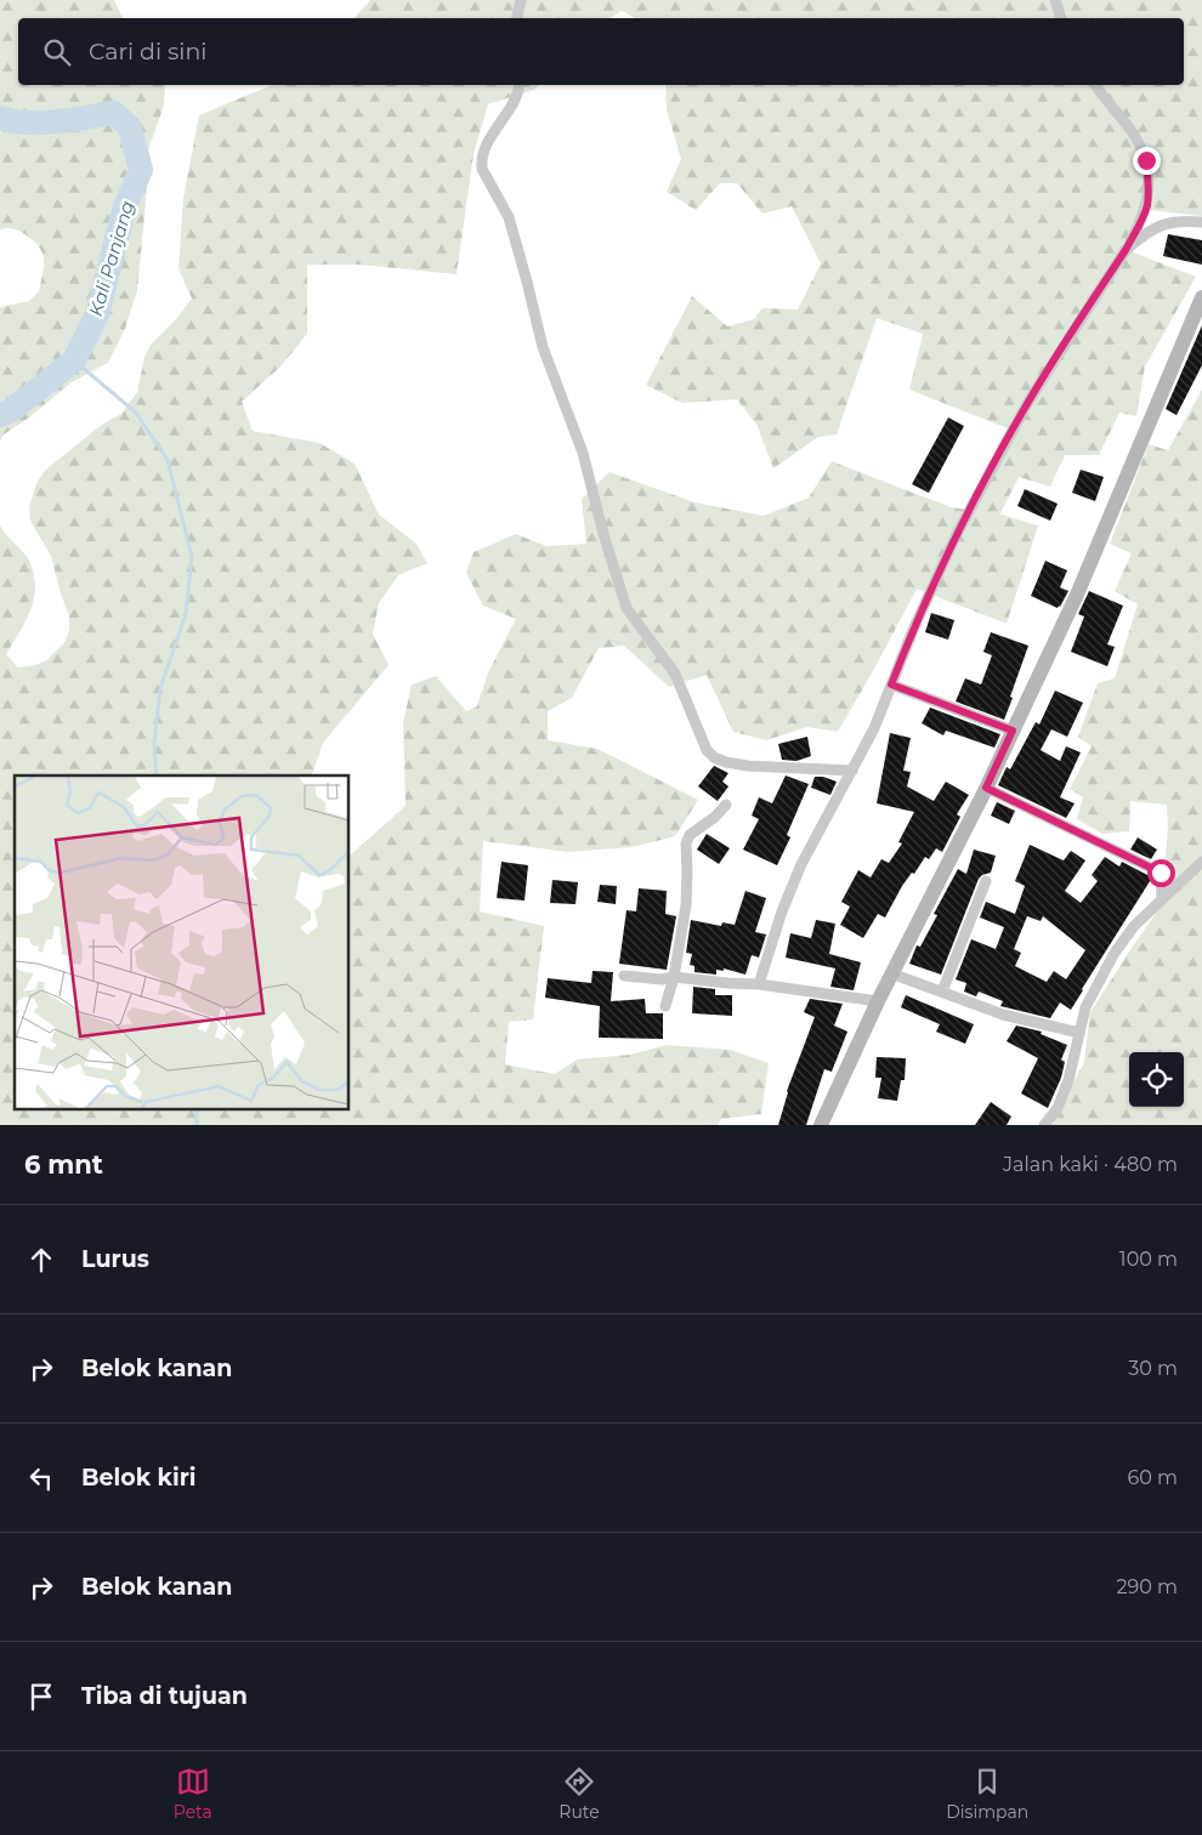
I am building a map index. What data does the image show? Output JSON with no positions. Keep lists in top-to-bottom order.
{
  "water": ["Kali Panjang"],
  "page": {
    "search": "Cari di sini",
    "heading": ["6 mnt", "Jalan kaki · 480 m"],
    "list": [
      ["Lurus", "100 m"],
      ["Belok kanan", "30 m"],
      ["Belok kiri", "60 m"],
      ["Belok kanan", "290 m"],
      "Tiba di tujuan"
    ],
    "nav": ["Peta", "Rute", "Disimpan"]
  }
}
